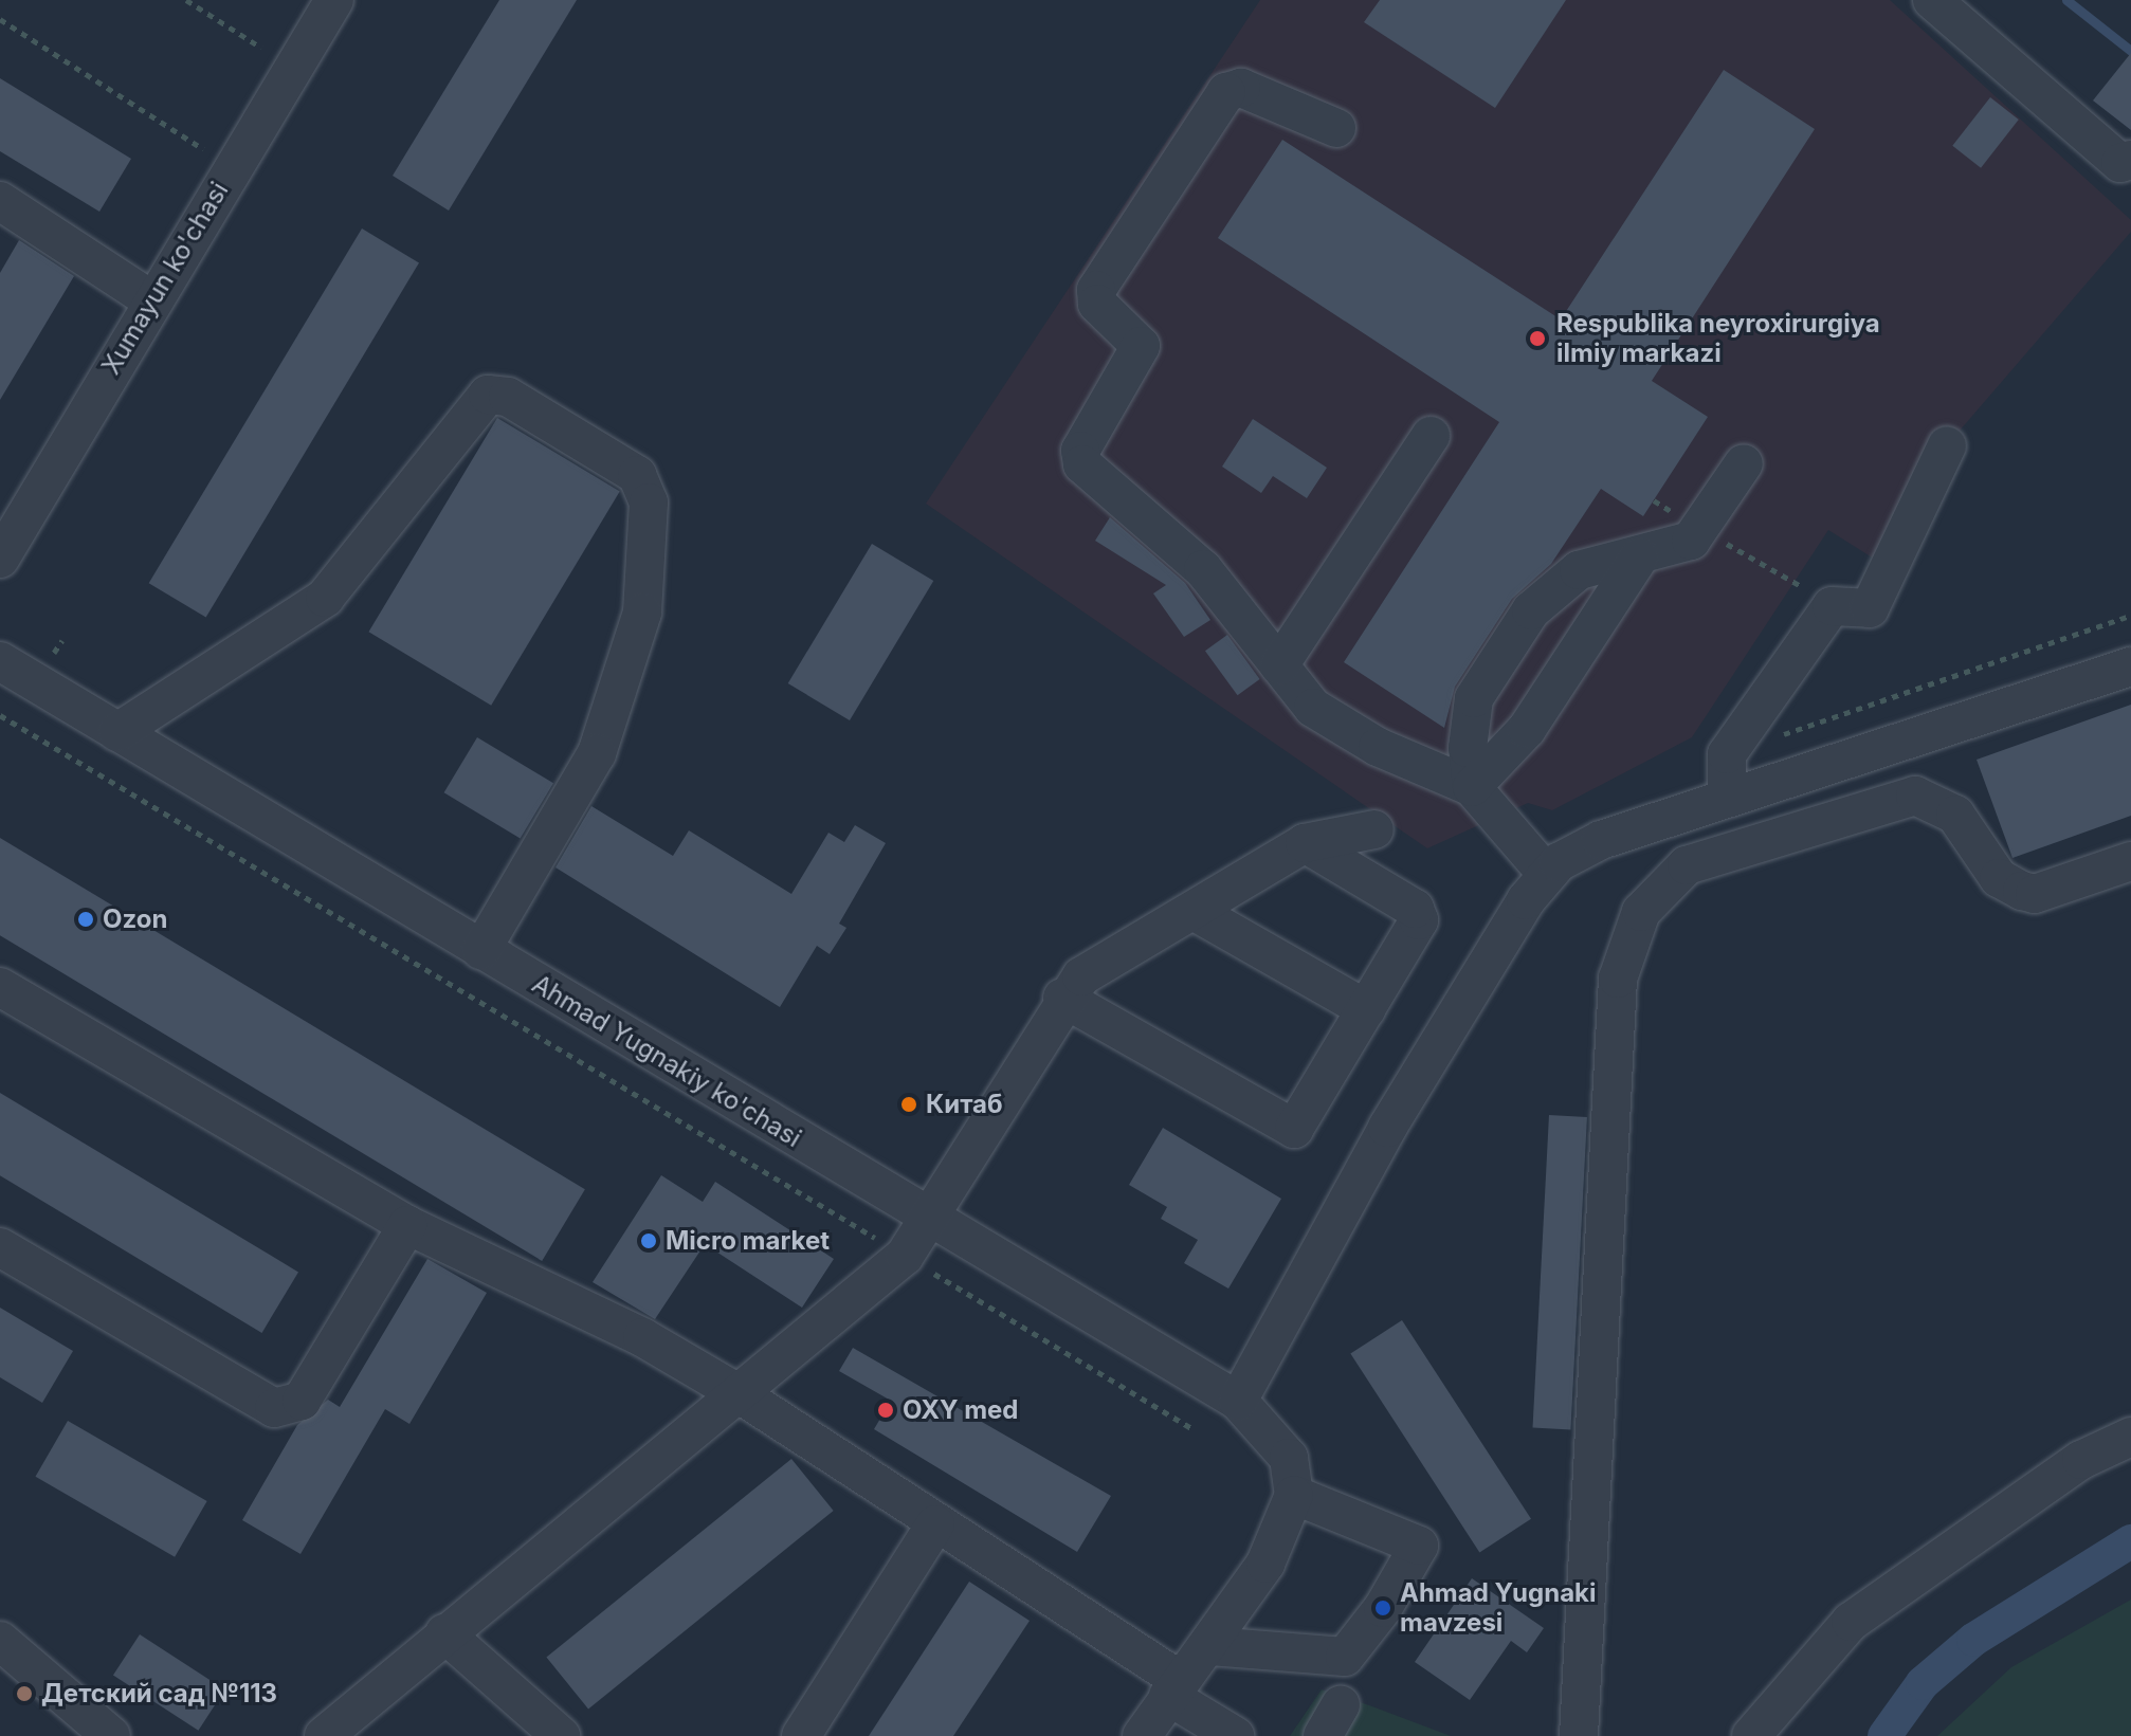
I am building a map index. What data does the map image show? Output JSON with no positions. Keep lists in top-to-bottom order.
{
  "streets": {
    "street": ["Xumayun ko'chasi", "Ahmad Yugnakiy ko'chasi"]
  },
  "places": [
    "Respublika neyroxirurgiya ilmiy markazi",
    "Ozon",
    "Китаб",
    "Micro market",
    "OXY med",
    "Ahmad Yugnaki mavzesi",
    "Детский сад №113"
  ]
}
